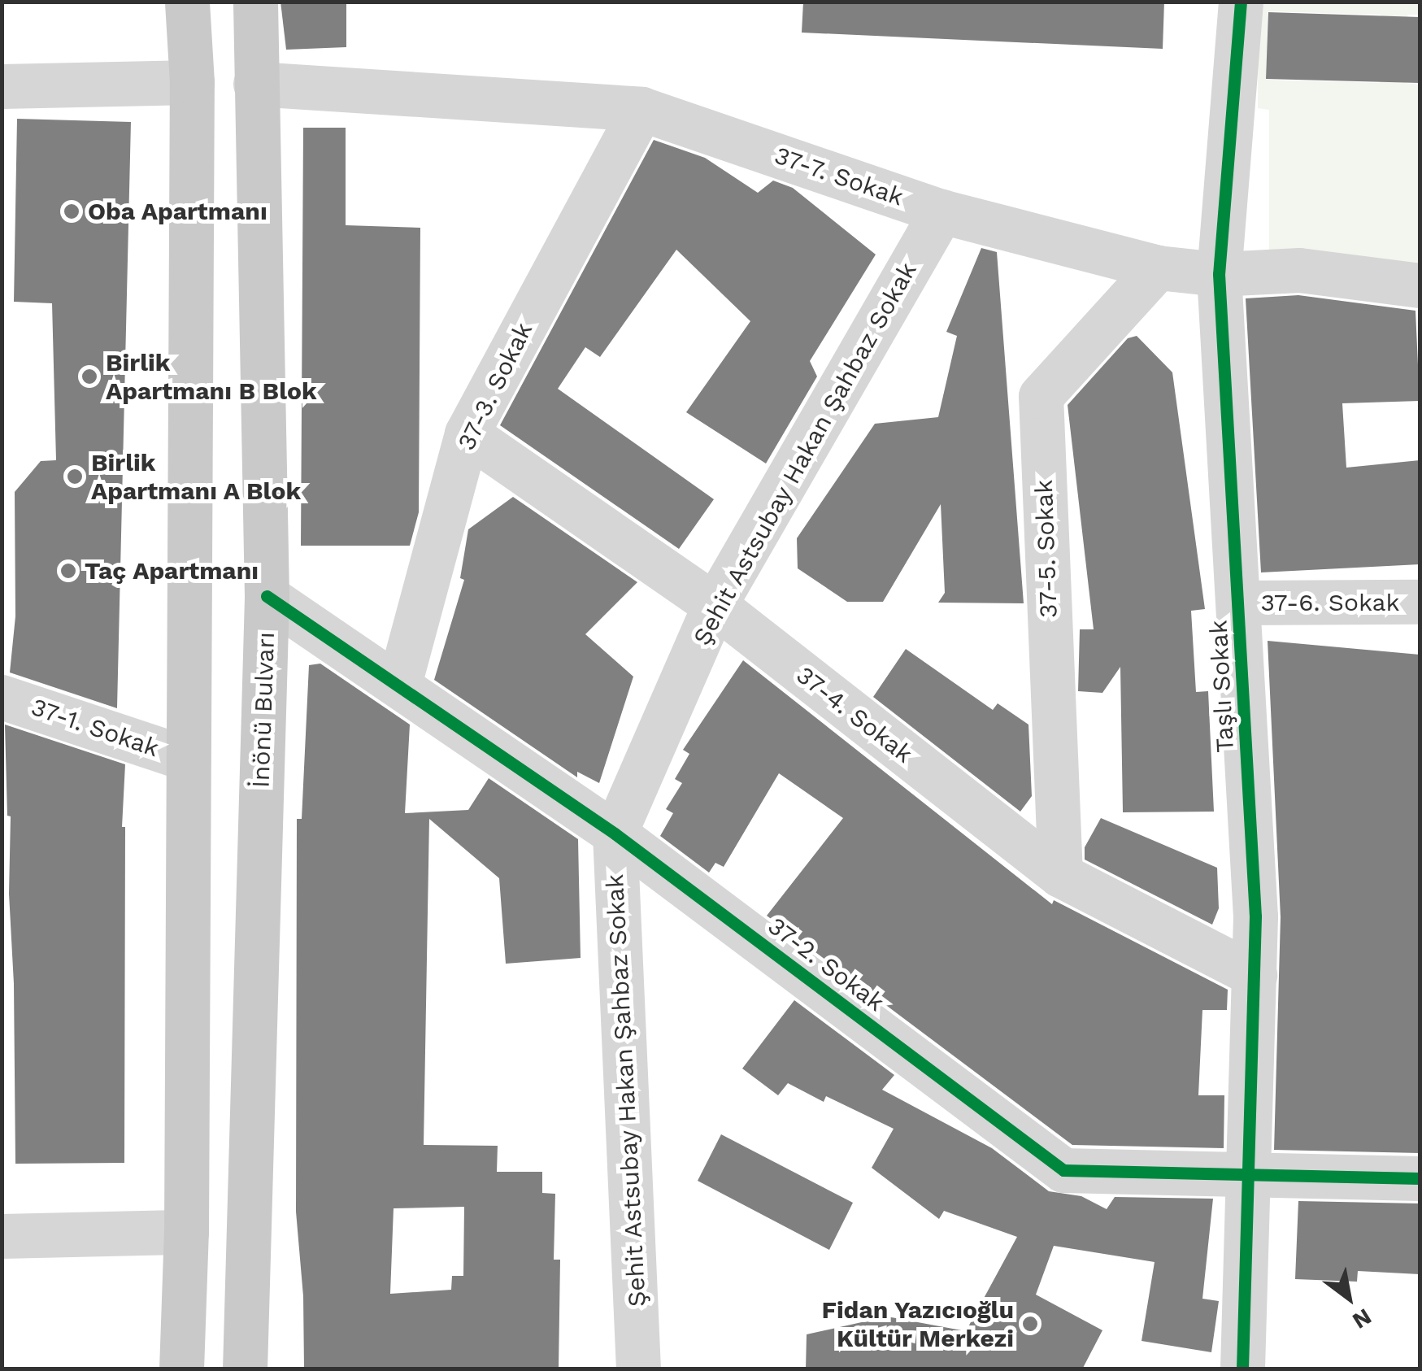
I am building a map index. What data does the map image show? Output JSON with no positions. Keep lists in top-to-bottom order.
{
  "streets": {
    "main road": ["İnönü Bulvarı"],
    "street": [
      "37-7. Sokak",
      "37-3. Sokak",
      "Şehit Astsubay Hakan Şahbaz Sokak",
      "37-5. Sokak",
      "37-6. Sokak",
      "Taşlı Sokak",
      "37-4. Sokak",
      "37-1. Sokak",
      "37-2. Sokak"
    ]
  },
  "crossings": [
    ["37-7. Sokak", "37-3. Sokak"],
    ["37-7. Sokak", "Şehit Astsubay Hakan Şahbaz Sokak"],
    ["37-7. Sokak", "37-5. Sokak"],
    ["37-7. Sokak", "Taşlı Sokak"],
    ["37-7. Sokak", "İnönü Bulvarı"],
    ["37-3. Sokak", "37-4. Sokak"],
    ["37-3. Sokak", "37-2. Sokak"],
    ["Şehit Astsubay Hakan Şahbaz Sokak", "37-4. Sokak"],
    ["Şehit Astsubay Hakan Şahbaz Sokak", "37-2. Sokak"],
    ["37-5. Sokak", "37-4. Sokak"],
    ["37-6. Sokak", "Taşlı Sokak"],
    ["Taşlı Sokak", "37-4. Sokak"],
    ["Taşlı Sokak", "37-2. Sokak"],
    ["İnönü Bulvarı", "37-2. Sokak"]
  ],
  "places": [
    "Oba Apartmanı",
    "Birlik Apartmanı B Blok",
    "Birlik Apartmanı A Blok",
    "Taç Apartmanı",
    "Fidan Yazıcıoğlu Kültür Merkezi"
  ],
  "north": "bottom right"
}
